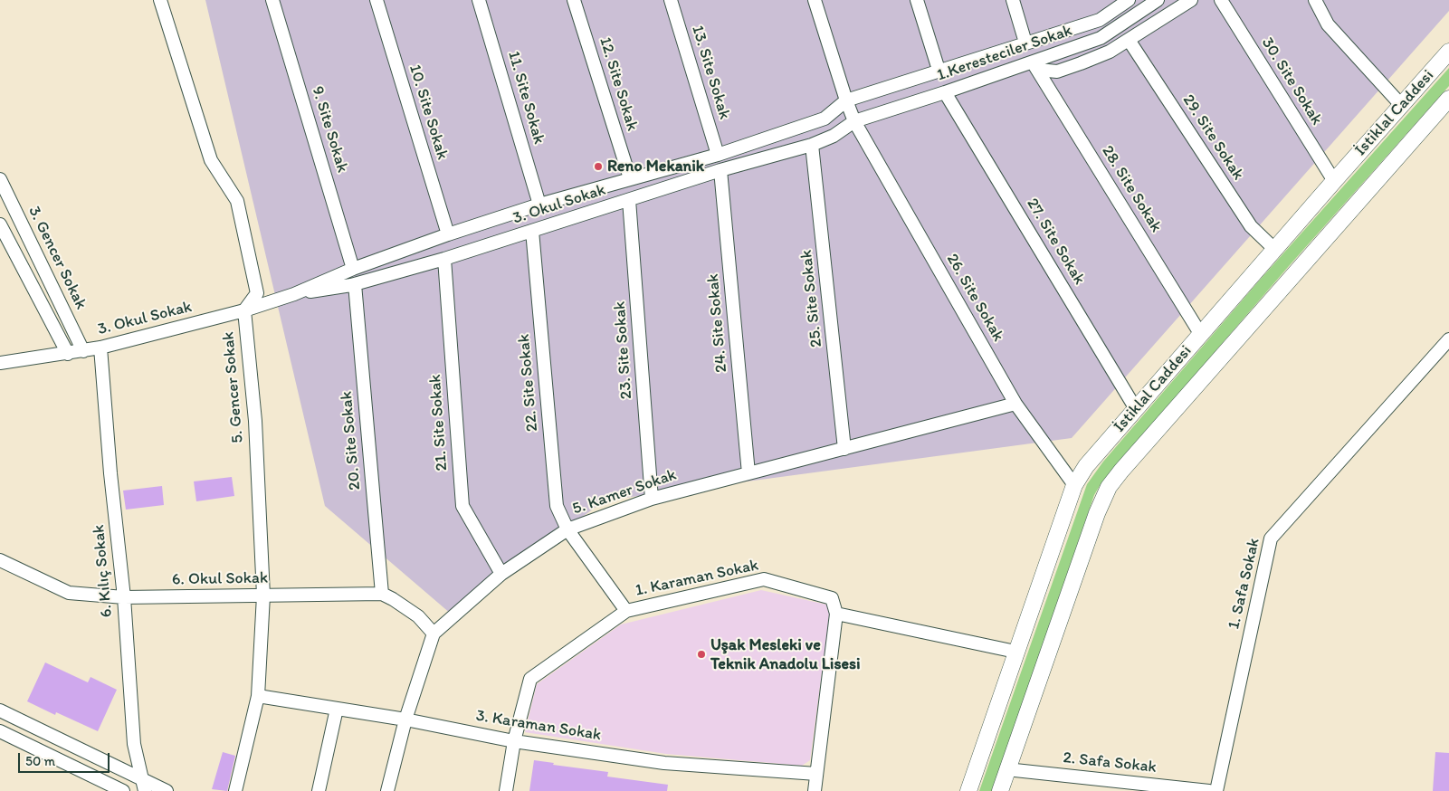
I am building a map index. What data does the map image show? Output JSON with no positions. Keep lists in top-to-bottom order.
{
  "streets": {
    "main road": ["İstiklal Caddesi"],
    "street": [
      "1.Keresteciler Sokak",
      "13. Site Sokak",
      "30. Site Sokak",
      "12. Site Sokak",
      "11. Site Sokak",
      "10. Site Sokak",
      "9. Site Sokak",
      "29. Site Sokak",
      "28. Site Sokak",
      "3. Okul Sokak",
      "27. Site Sokak",
      "3. Gencer Sokak",
      "26. Site Sokak",
      "25. Site Sokak",
      "24. Site Sokak",
      "23. Site Sokak",
      "22. Site Sokak",
      "5. Gencer Sokak",
      "21. Site Sokak",
      "20. Site Sokak",
      "5. Kamer Sokak",
      "6. Kılıç Sokak",
      "1. Karaman Sokak",
      "6. Okul Sokak",
      "1. Safa Sokak",
      "3. Karaman Sokak",
      "2. Safa Sokak"
    ]
  },
  "crossings": [
    ["1.Keresteciler Sokak", "28. Site Sokak"],
    ["1.Keresteciler Sokak", "3. Okul Sokak"],
    ["1.Keresteciler Sokak", "27. Site Sokak"],
    ["1.Keresteciler Sokak", "26. Site Sokak"],
    ["13. Site Sokak", "3. Okul Sokak"],
    ["30. Site Sokak", "İstiklal Caddesi"],
    ["12. Site Sokak", "3. Okul Sokak"],
    ["11. Site Sokak", "3. Okul Sokak"],
    ["10. Site Sokak", "3. Okul Sokak"],
    ["İstiklal Caddesi", "29. Site Sokak"],
    ["İstiklal Caddesi", "28. Site Sokak"],
    ["İstiklal Caddesi", "27. Site Sokak"],
    ["İstiklal Caddesi", "26. Site Sokak"],
    ["İstiklal Caddesi", "2. Safa Sokak"],
    ["9. Site Sokak", "3. Okul Sokak"],
    ["3. Okul Sokak", "3. Gencer Sokak"],
    ["3. Okul Sokak", "26. Site Sokak"],
    ["3. Okul Sokak", "25. Site Sokak"],
    ["3. Okul Sokak", "24. Site Sokak"],
    ["3. Okul Sokak", "23. Site Sokak"],
    ["3. Okul Sokak", "22. Site Sokak"],
    ["3. Okul Sokak", "5. Gencer Sokak"],
    ["3. Okul Sokak", "21. Site Sokak"],
    ["3. Okul Sokak", "20. Site Sokak"],
    ["3. Okul Sokak", "6. Kılıç Sokak"],
    ["26. Site Sokak", "5. Kamer Sokak"],
    ["25. Site Sokak", "5. Kamer Sokak"],
    ["24. Site Sokak", "5. Kamer Sokak"],
    ["23. Site Sokak", "5. Kamer Sokak"],
    ["22. Site Sokak", "5. Kamer Sokak"],
    ["22. Site Sokak", "1. Karaman Sokak"],
    ["5. Gencer Sokak", "6. Okul Sokak"],
    ["5. Gencer Sokak", "3. Karaman Sokak"],
    ["21. Site Sokak", "5. Kamer Sokak"],
    ["20. Site Sokak", "6. Okul Sokak"],
    ["6. Kılıç Sokak", "6. Okul Sokak"],
    ["1. Karaman Sokak", "3. Karaman Sokak"]
  ],
  "places": ["Reno Mekanik", "Uşak Mesleki ve Teknik Anadolu Lisesi"],
  "scale_bar": "50 m"
}
